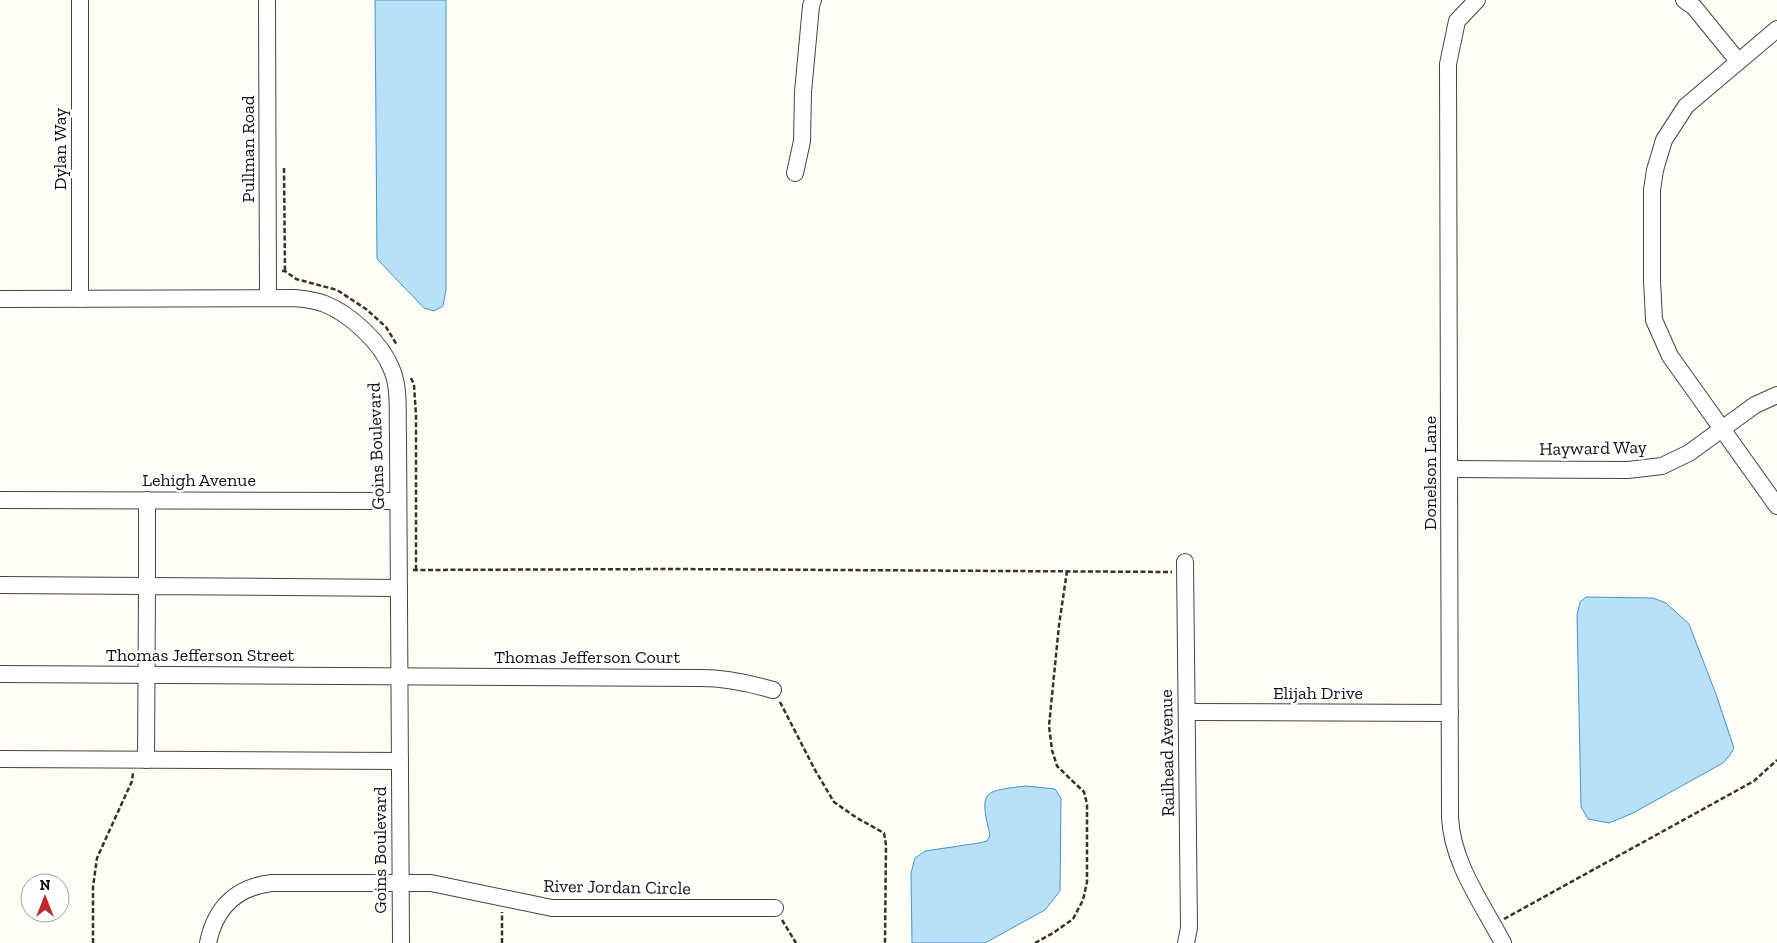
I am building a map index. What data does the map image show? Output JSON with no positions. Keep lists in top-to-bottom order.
{
  "streets": {
    "street": [
      "Dylan Way",
      "Pullman Road",
      "Goins Boulevard",
      "Hayward Way",
      "Donelson Lane",
      "Lehigh Avenue",
      "Thomas Jefferson Street",
      "Thomas Jefferson Court",
      "Elijah Drive",
      "Railhead Avenue",
      "River Jordan Circle"
    ]
  },
  "crossings": [
    ["Dylan Way", "Goins Boulevard"],
    ["Pullman Road", "Goins Boulevard"],
    ["Goins Boulevard", "Lehigh Avenue"],
    ["Goins Boulevard", "Thomas Jefferson Street"],
    ["Goins Boulevard", "Thomas Jefferson Court"],
    ["Goins Boulevard", "River Jordan Circle"],
    ["Hayward Way", "Donelson Lane"],
    ["Donelson Lane", "Elijah Drive"],
    ["Thomas Jefferson Street", "Thomas Jefferson Court"],
    ["Elijah Drive", "Railhead Avenue"]
  ],
  "north": "top"
}
